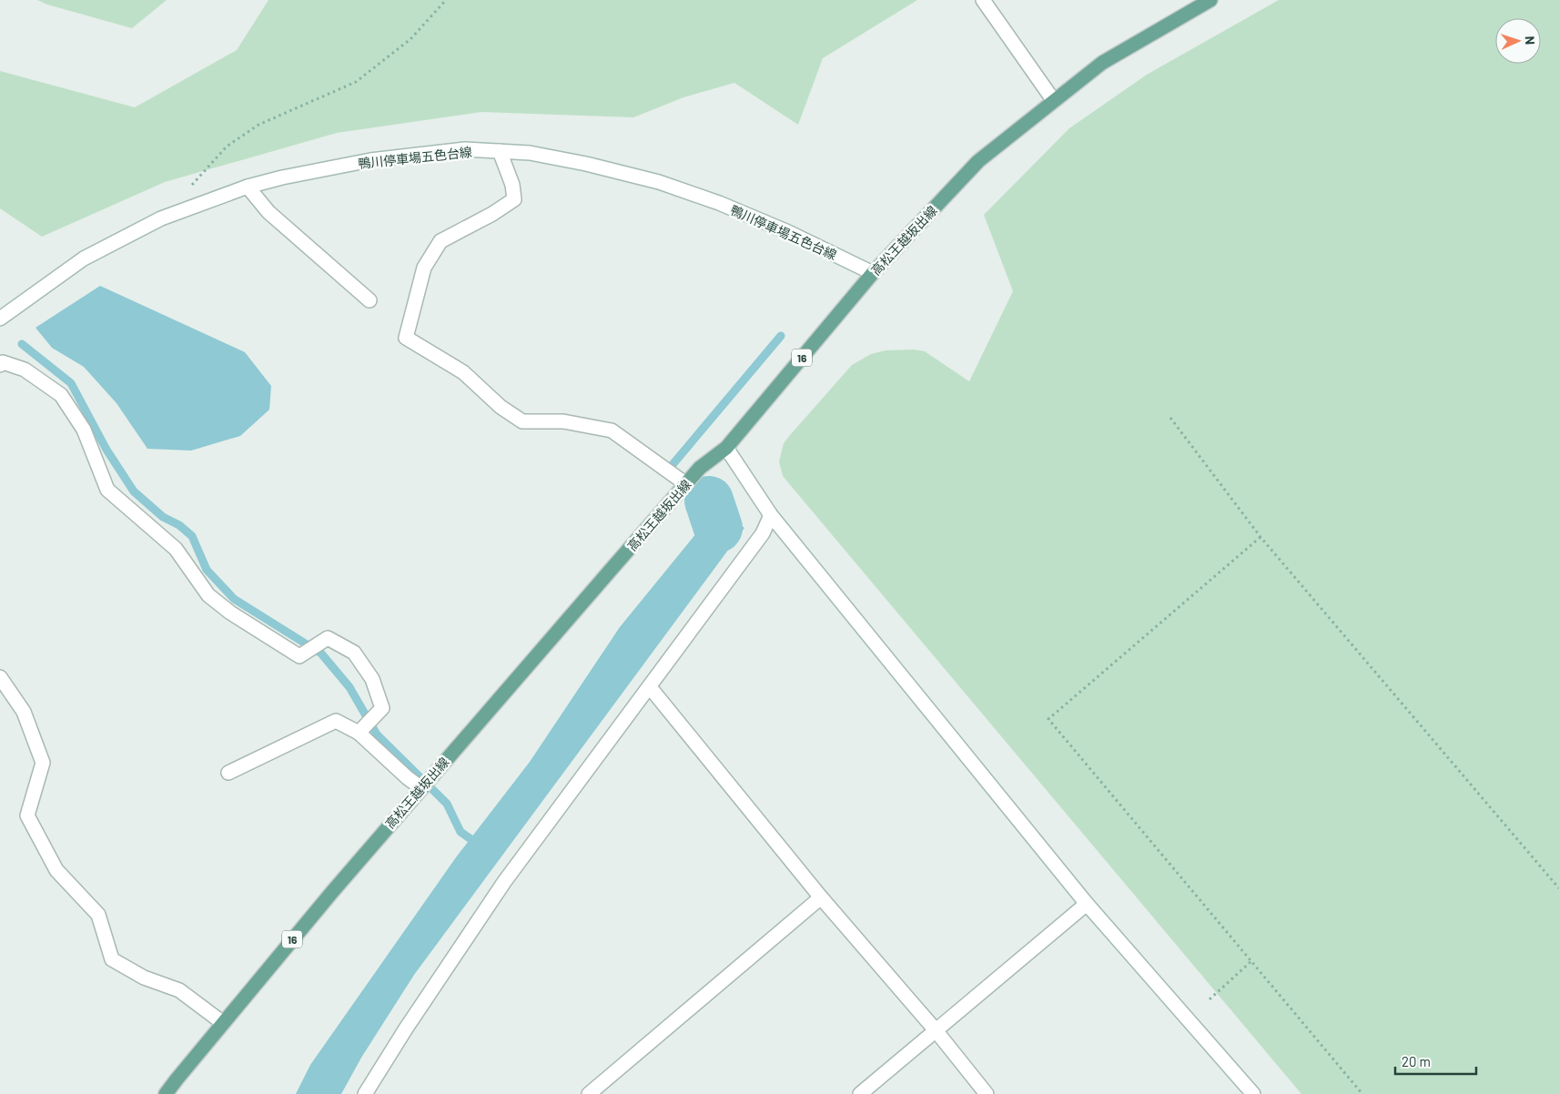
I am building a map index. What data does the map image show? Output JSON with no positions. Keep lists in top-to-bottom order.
{
  "streets": {
    "main road": ["高松王越坂出線", "16"],
    "street": ["鴨川停車場五色台線"]
  },
  "crossings": [
    ["鴨川停車場五色台線", "高松王越坂出線"]
  ],
  "scale_bar": "20 m",
  "north": "right"
}
